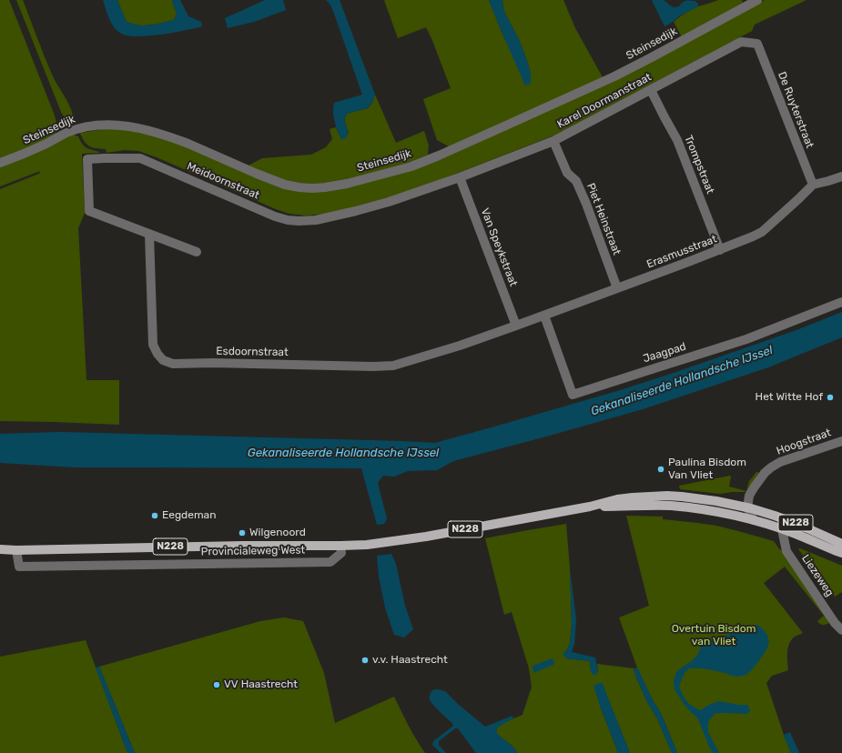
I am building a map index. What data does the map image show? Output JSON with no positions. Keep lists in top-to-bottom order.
{
  "streets": {
    "main road": ["N228", "Provincialeweg West"],
    "street": [
      "Steinsedijk",
      "Karel Doormanstraat",
      "De Ruyterstraat",
      "Trompstraat",
      "Meidoornstraat",
      "Piet Heinstraat",
      "Van Speykstraat",
      "Erasmusstraat",
      "Esdoornstraat",
      "Jaagpad",
      "Hoogstraat",
      "Liezeweg"
    ]
  },
  "crossings": [
    ["Karel Doormanstraat", "De Ruyterstraat"],
    ["Karel Doormanstraat", "Trompstraat"],
    ["Karel Doormanstraat", "Meidoornstraat"],
    ["Karel Doormanstraat", "Piet Heinstraat"],
    ["Karel Doormanstraat", "Van Speykstraat"],
    ["De Ruyterstraat", "Erasmusstraat"],
    ["Trompstraat", "Erasmusstraat"],
    ["Meidoornstraat", "Van Speykstraat"],
    ["Meidoornstraat", "Esdoornstraat"],
    ["Piet Heinstraat", "Erasmusstraat"],
    ["Van Speykstraat", "Erasmusstraat"],
    ["Van Speykstraat", "Esdoornstraat"],
    ["Erasmusstraat", "Esdoornstraat"],
    ["Erasmusstraat", "Jaagpad"],
    ["Hoogstraat", "N228"],
    ["Hoogstraat", "Provincialeweg West"],
    ["N228", "Provincialeweg West"],
    ["N228", "Liezeweg"]
  ],
  "water": ["Gekanaliseerde Hollandsche IJssel"],
  "parks": ["Overtuin Bisdom van Vliet"],
  "places": [
    "Het Witte Hof",
    "Paulina Bisdom Van Vliet",
    "Eegdeman",
    "Wilgenoord",
    "v.v. Haastrecht",
    "VV Haastrecht"
  ]
}
